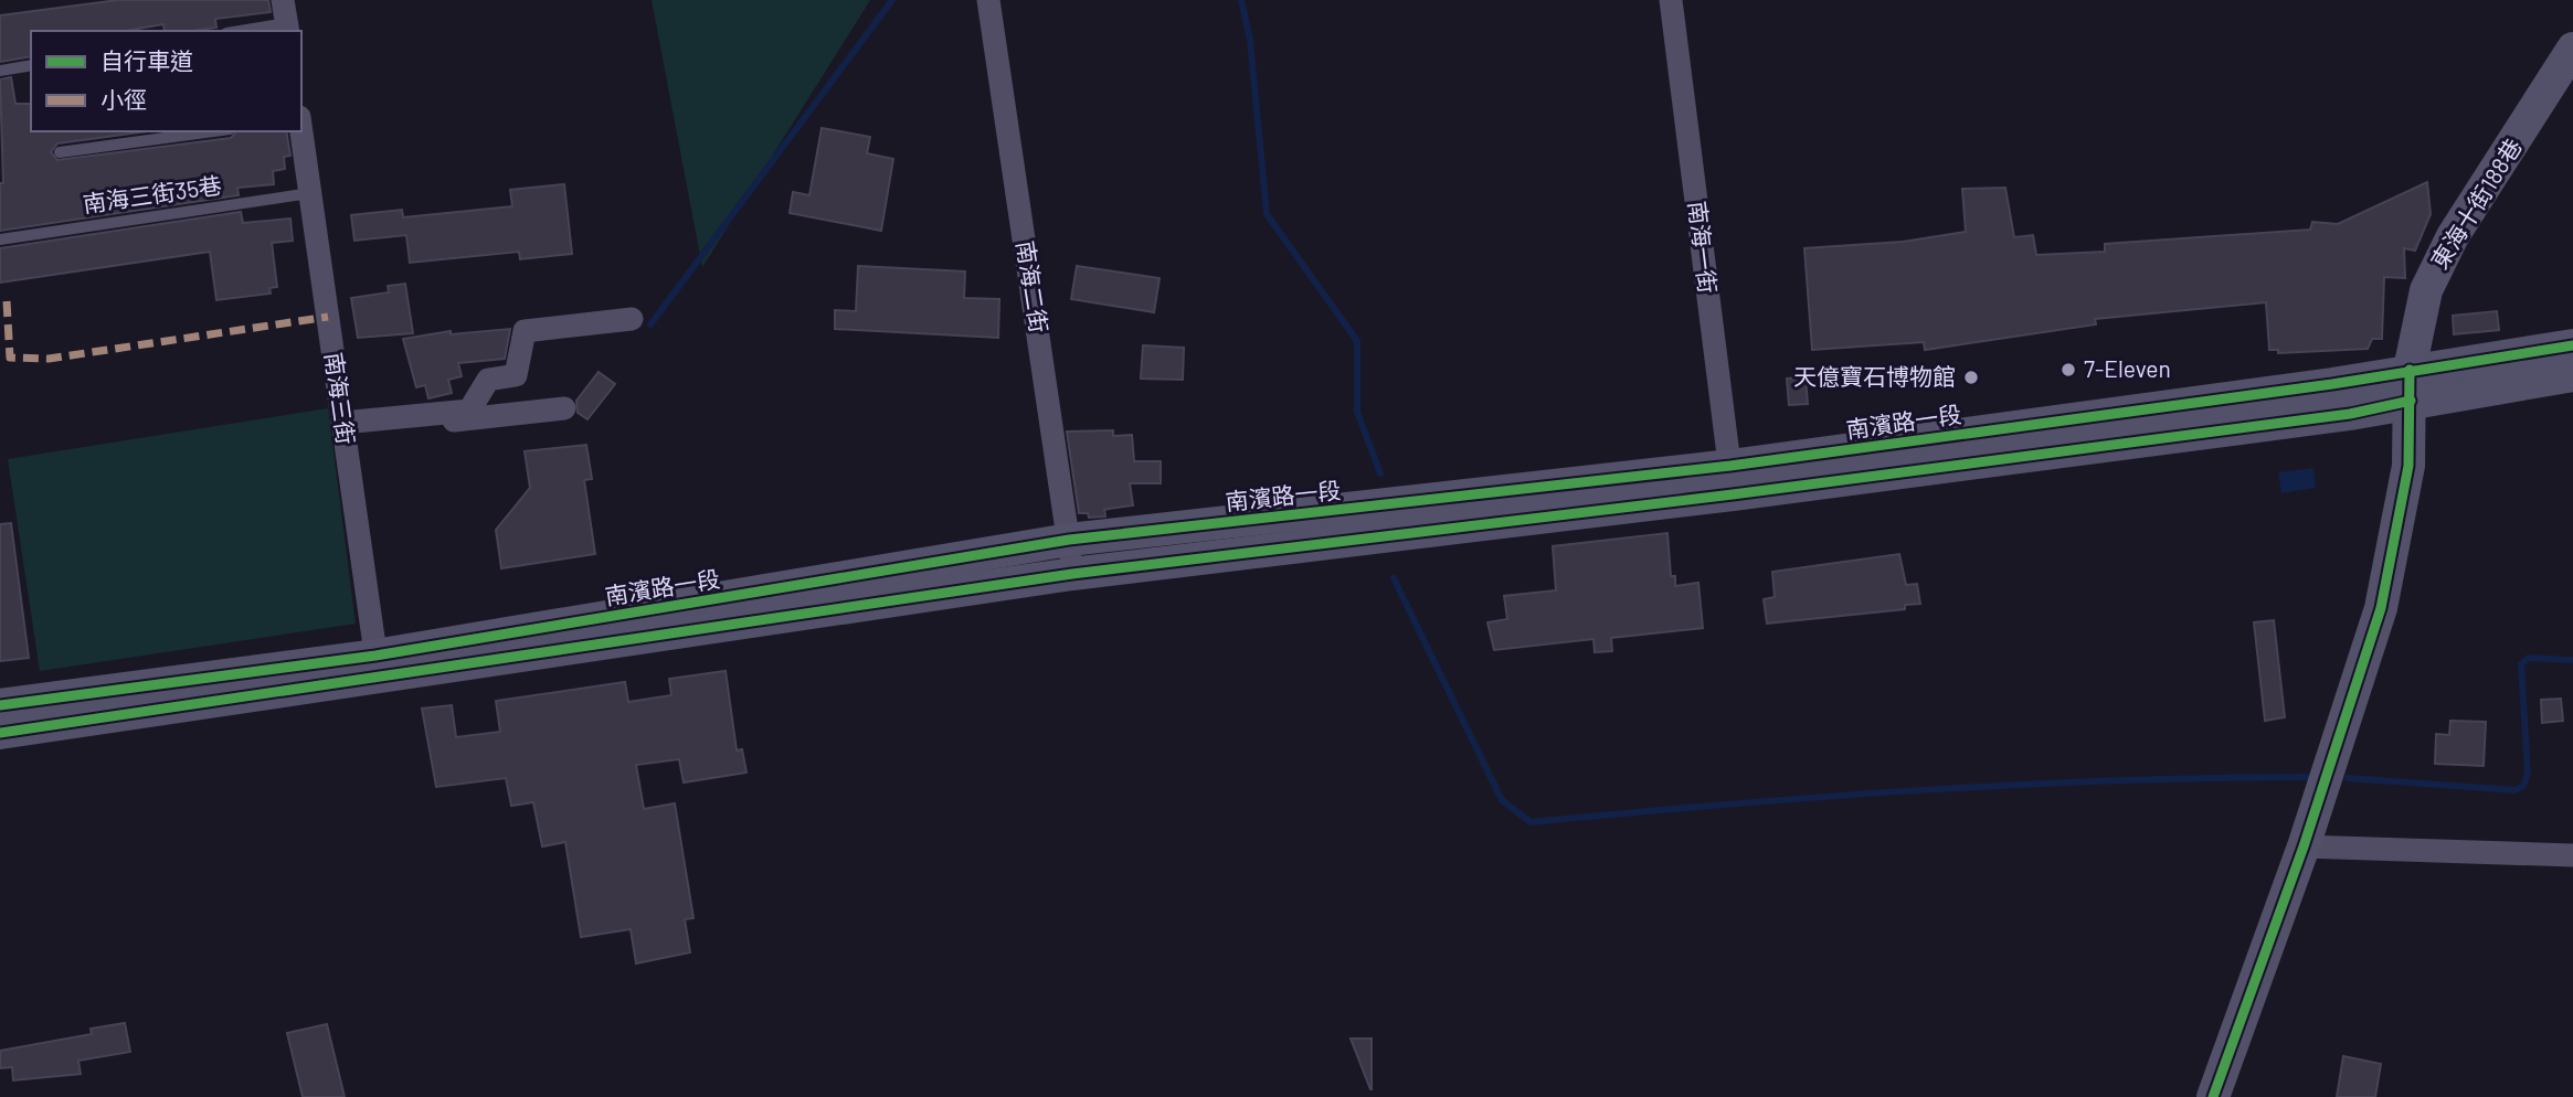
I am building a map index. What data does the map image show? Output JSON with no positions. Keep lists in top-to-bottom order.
{
  "streets": {
    "main road": ["東海十街188巷", "南濱路一段"],
    "street": ["南海一街", "南海二街", "南海三街"],
    "lane": ["南海三街35巷"]
  },
  "crossings": [
    ["南海三街35巷", "南海三街"],
    ["東海十街188巷", "南濱路一段"],
    ["南海一街", "南濱路一段"],
    ["南海二街", "南濱路一段"],
    ["南海三街", "南濱路一段"]
  ],
  "places": ["7-Eleven", "天億寶石博物館"],
  "legend": ["自行車道", "小徑"]
}
